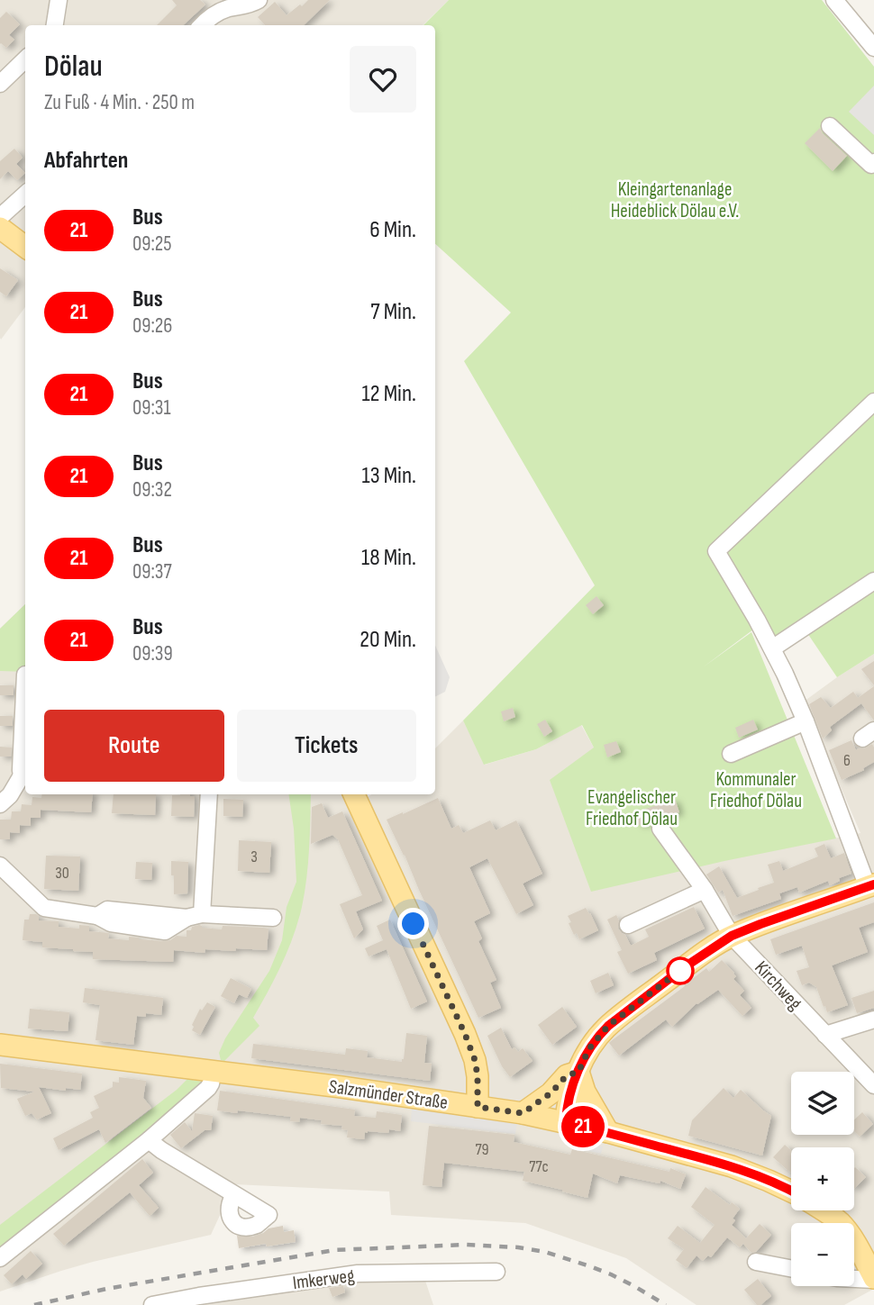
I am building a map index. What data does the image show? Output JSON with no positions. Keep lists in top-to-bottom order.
{
  "streets": {
    "main road": ["Salzmünder Straße"],
    "street": ["Kirchweg", "Imkerweg"]
  },
  "parks": ["Kleingartenanlage Heideblick Dölau e.V.", "Kommunaler Friedhof Dölau", "Evangelischer Friedhof Dölau"],
  "lines": ["bus line 21"],
  "house_numbers": [
    "6",
    "3",
    "30",
    "79",
    "77c"
  ],
  "page": {
    "on_map": "21",
    "heading": [
      ["Dölau", "Zu Fuß · 4 Min. · 250 m"],
      "Abfahrten"
    ],
    "list": [
      {
        "mark": "21",
        "name": "Bus",
        "note": "09:25",
        "value": "6 Min."
      },
      {
        "mark": "21",
        "name": "Bus",
        "note": "09:26",
        "value": "7 Min."
      },
      {
        "mark": "21",
        "name": "Bus",
        "note": "09:31",
        "value": "12 Min."
      },
      {
        "mark": "21",
        "name": "Bus",
        "note": "09:32",
        "value": "13 Min."
      },
      {
        "mark": "21",
        "name": "Bus",
        "note": "09:37",
        "value": "18 Min."
      },
      {
        "mark": "21",
        "name": "Bus",
        "note": "09:39",
        "value": "20 Min."
      }
    ],
    "buttons": ["Route", "Tickets"],
    "map_buttons": ["+", "−"]
  }
}
